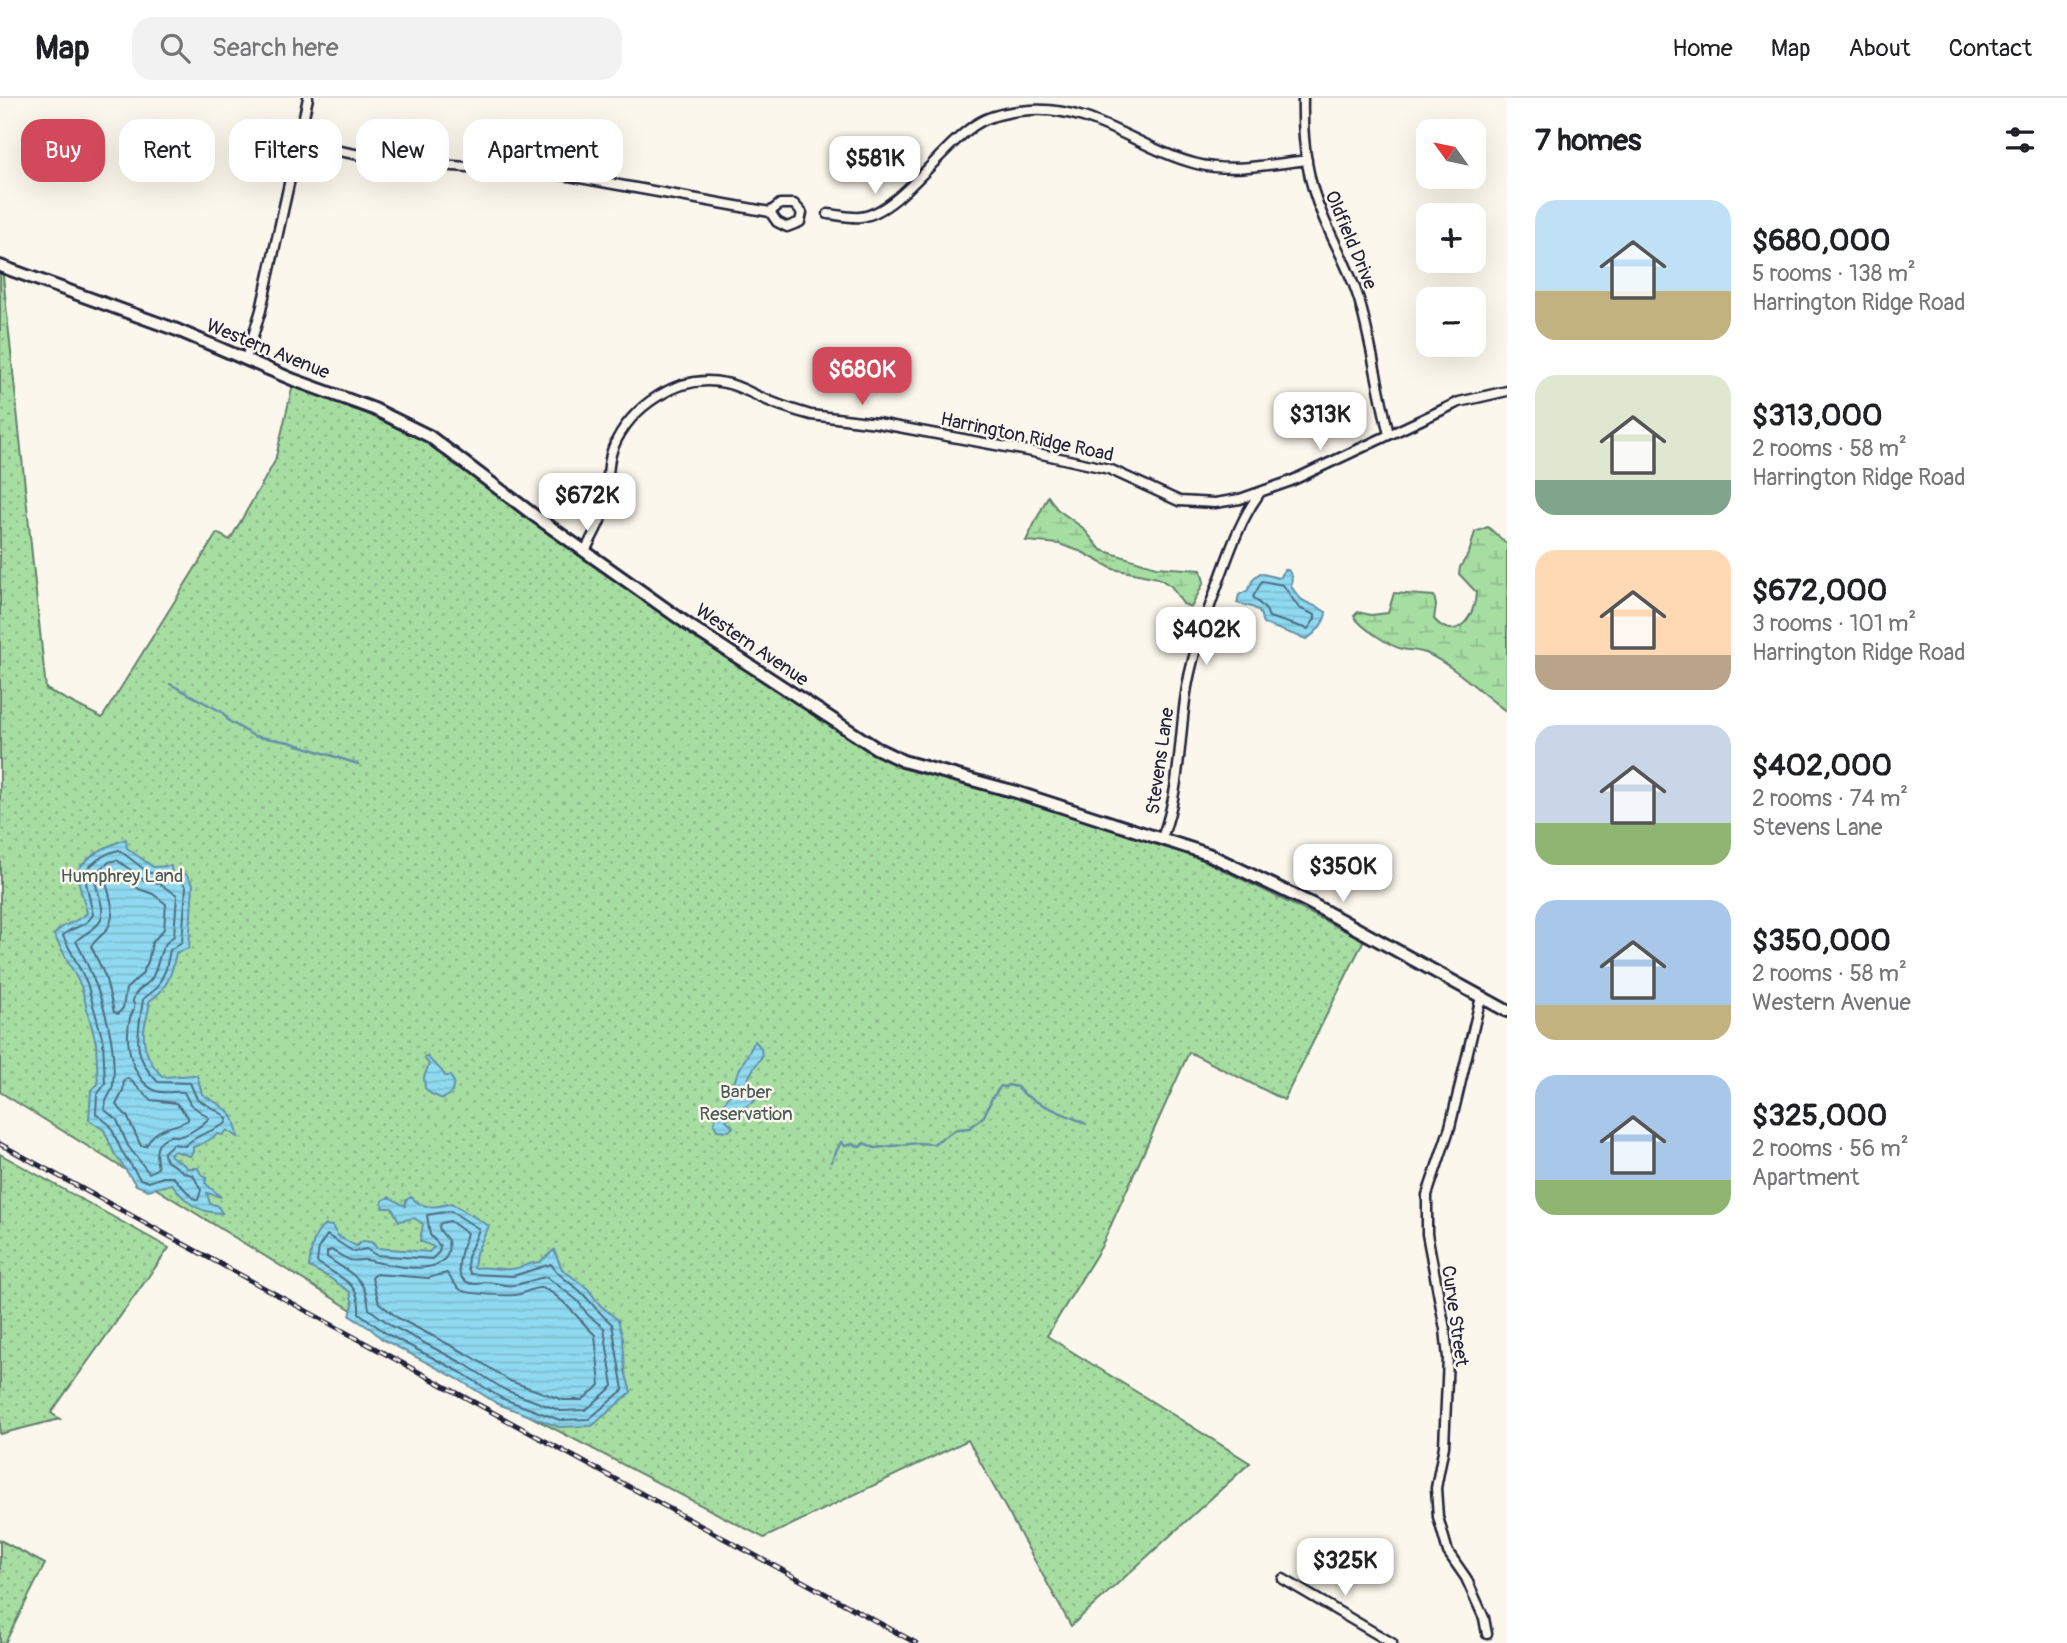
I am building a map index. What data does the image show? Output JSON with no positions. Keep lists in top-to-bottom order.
{
  "streets": {
    "street": [
      "Oldfield Drive",
      "Western Avenue",
      "Harrington Ridge Road",
      "Stevens Lane",
      "Curve Street"
    ]
  },
  "crossings": [
    ["Oldfield Drive", "Harrington Ridge Road"],
    ["Western Avenue", "Harrington Ridge Road"],
    ["Western Avenue", "Stevens Lane"],
    ["Western Avenue", "Curve Street"],
    ["Harrington Ridge Road", "Stevens Lane"]
  ],
  "parks": ["Humphrey Land", "Barber Reservation"],
  "north": "top left",
  "page": {
    "header": "Map",
    "search": "Search here",
    "nav": [
      "Home",
      "Map",
      "About",
      "Contact"
    ],
    "heading": "7 homes",
    "map_buttons": ["+", "−"],
    "chip": [
      "Buy",
      "Rent",
      "Filters",
      "New",
      "Apartment"
    ],
    "price": [
      "$581K",
      "$680K",
      "$313K",
      "$672K",
      "$402K",
      "$350K",
      "$325K"
    ],
    "list": [
      {
        "name": "$680,000",
        "note": "5 rooms · 138 m² · Harrington Ridge Road"
      },
      {
        "name": "$313,000",
        "note": "2 rooms · 58 m² · Harrington Ridge Road"
      },
      {
        "name": "$672,000",
        "note": "3 rooms · 101 m² · Harrington Ridge Road"
      },
      {
        "name": "$402,000",
        "note": "2 rooms · 74 m² · Stevens Lane"
      },
      {
        "name": "$350,000",
        "note": "2 rooms · 58 m² · Western Avenue"
      },
      {
        "name": "$325,000",
        "note": "2 rooms · 56 m² · Apartment"
      }
    ]
  }
}
